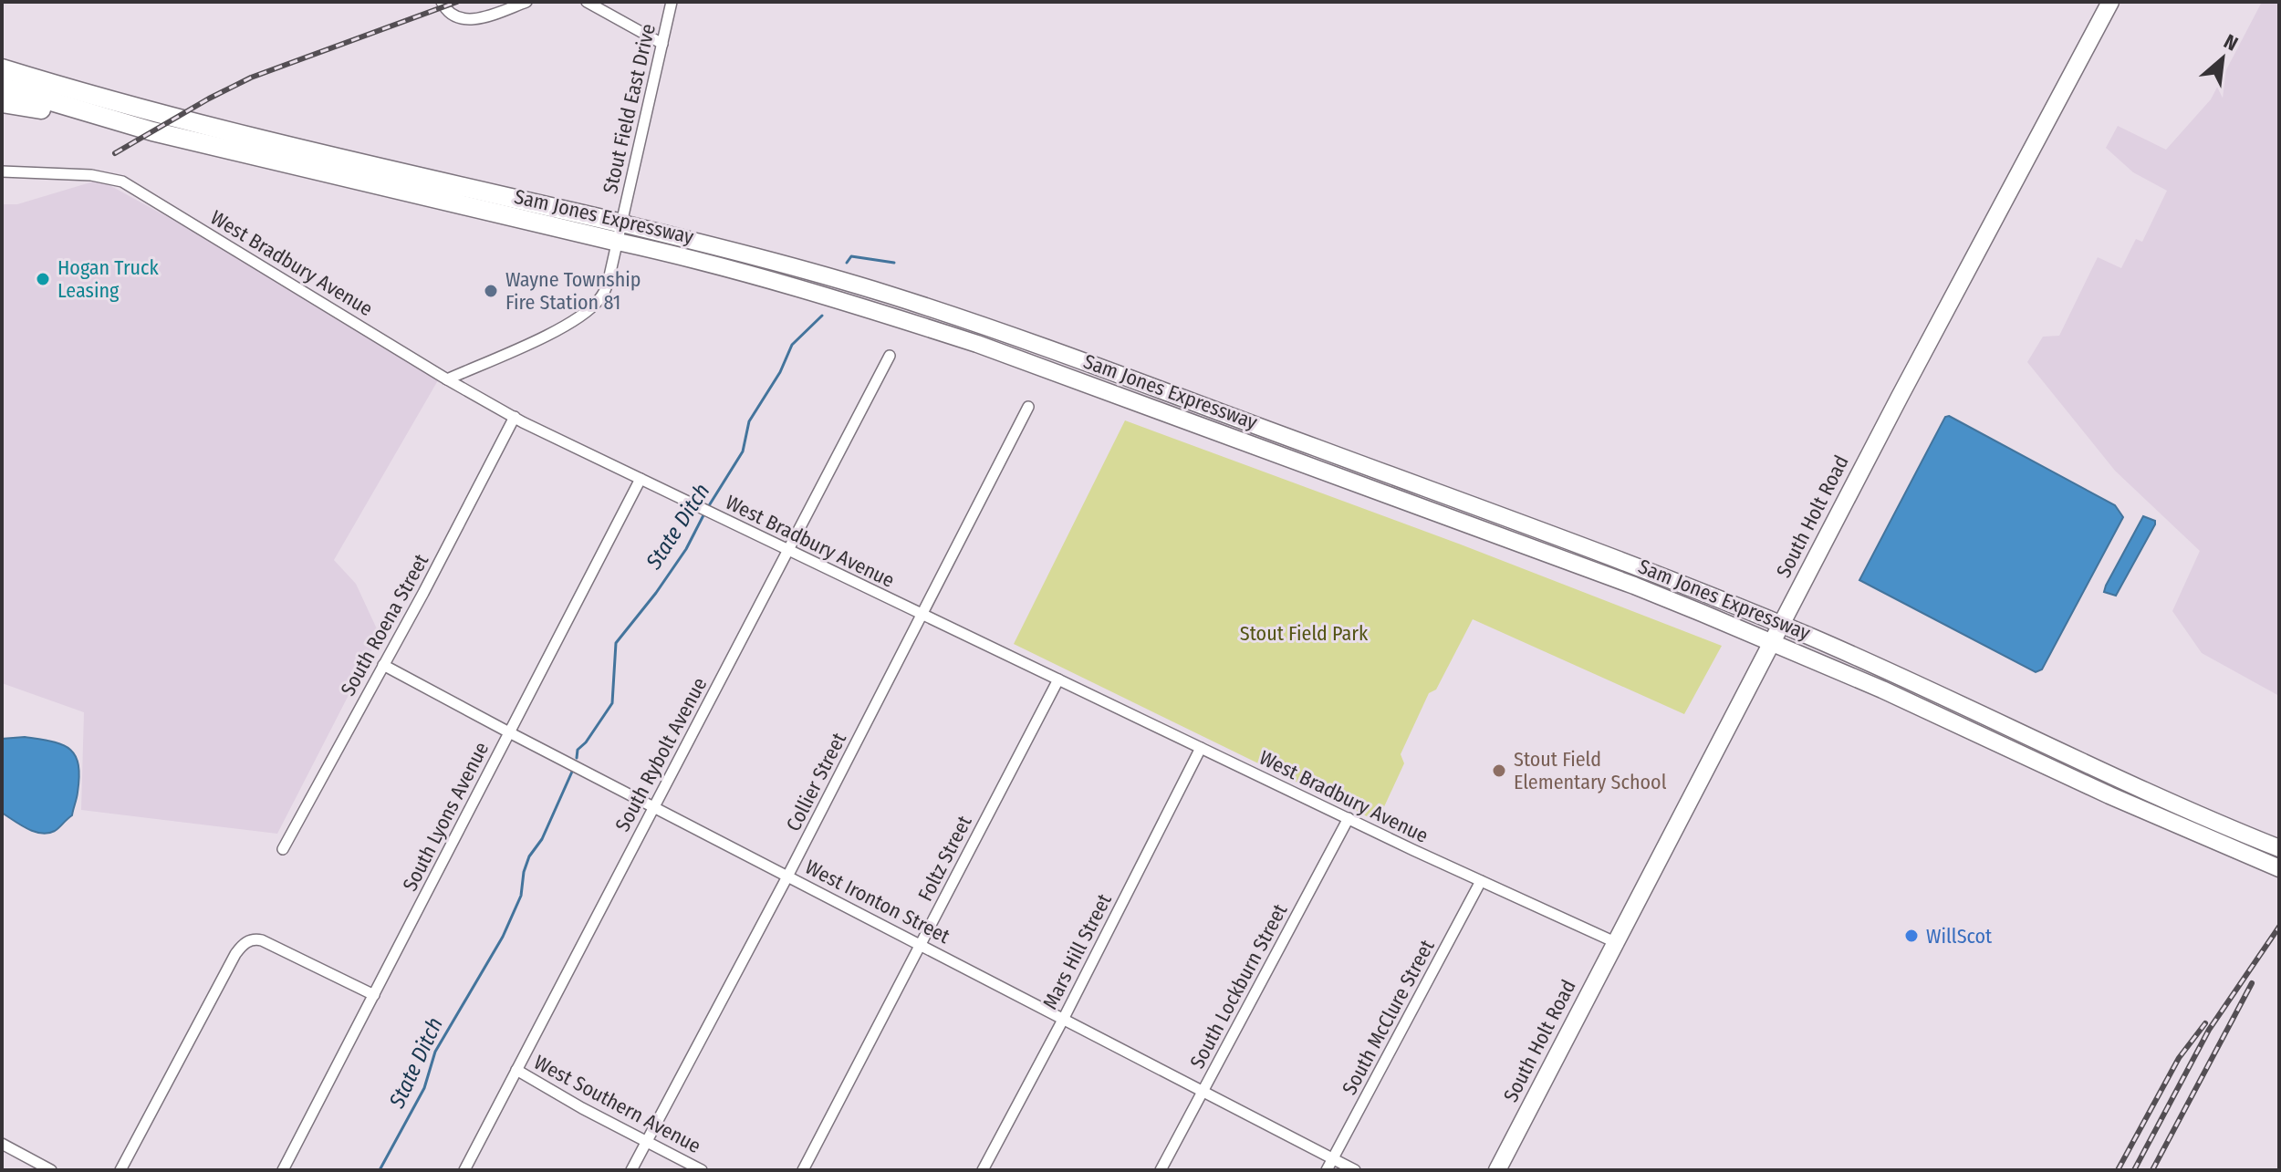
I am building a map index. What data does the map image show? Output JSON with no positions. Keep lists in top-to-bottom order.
{
  "streets": {
    "highway": ["Sam Jones Expressway"],
    "main road": ["South Holt Road"],
    "street": [
      "Stout Field East Drive",
      "West Bradbury Avenue",
      "South Roena Street",
      "South Rybolt Avenue",
      "Collier Street",
      "South Lyons Avenue",
      "Foltz Street",
      "West Ironton Street",
      "Mars Hill Street",
      "South Lockburn Street",
      "South McClure Street",
      "West Southern Avenue"
    ]
  },
  "crossings": [
    ["Stout Field East Drive", "Sam Jones Expressway"],
    ["Stout Field East Drive", "West Bradbury Avenue"],
    ["Sam Jones Expressway", "South Holt Road"],
    ["West Bradbury Avenue", "South Holt Road"],
    ["West Bradbury Avenue", "South Roena Street"],
    ["West Bradbury Avenue", "South Rybolt Avenue"],
    ["West Bradbury Avenue", "Collier Street"],
    ["West Bradbury Avenue", "South Lyons Avenue"],
    ["West Bradbury Avenue", "Foltz Street"],
    ["West Bradbury Avenue", "Mars Hill Street"],
    ["West Bradbury Avenue", "South Lockburn Street"],
    ["West Bradbury Avenue", "South McClure Street"],
    ["South Roena Street", "West Ironton Street"],
    ["South Rybolt Avenue", "West Ironton Street"],
    ["South Rybolt Avenue", "West Southern Avenue"],
    ["Collier Street", "West Ironton Street"],
    ["Collier Street", "West Southern Avenue"],
    ["South Lyons Avenue", "West Ironton Street"],
    ["Foltz Street", "West Ironton Street"],
    ["West Ironton Street", "Mars Hill Street"],
    ["West Ironton Street", "South Lockburn Street"],
    ["West Ironton Street", "South McClure Street"]
  ],
  "water": ["State Ditch"],
  "parks": ["Stout Field Park"],
  "places": [
    "Hogan Truck Leasing",
    "Wayne Township Fire Station 81",
    "Stout Field Elementary School",
    "WillScot"
  ],
  "north": "top right"
}
